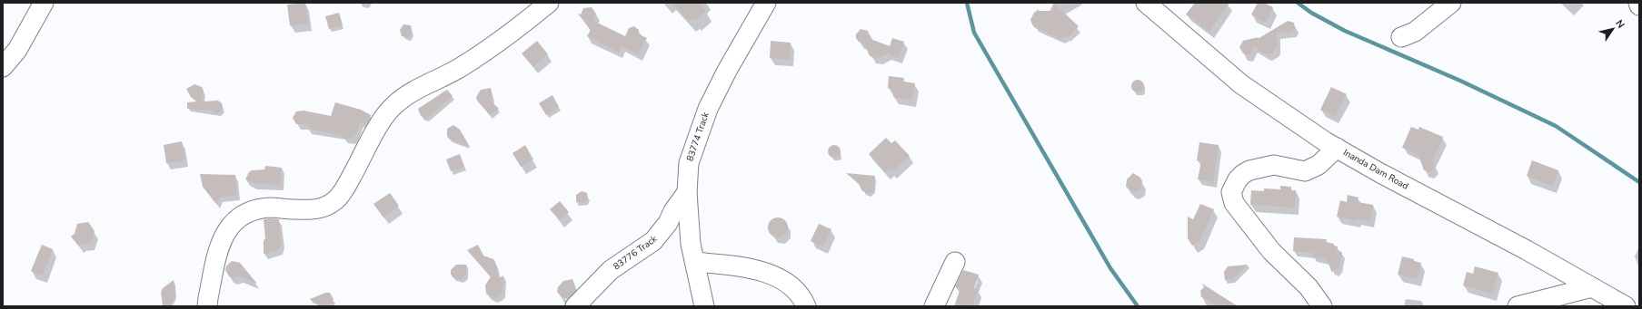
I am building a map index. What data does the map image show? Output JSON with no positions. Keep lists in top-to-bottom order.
{
  "streets": {
    "street": ["83774 Track", "Inanda Dam Road", "83776 Track"]
  },
  "crossings": [
    ["83774 Track", "83776 Track"]
  ],
  "north": "top right"
}
